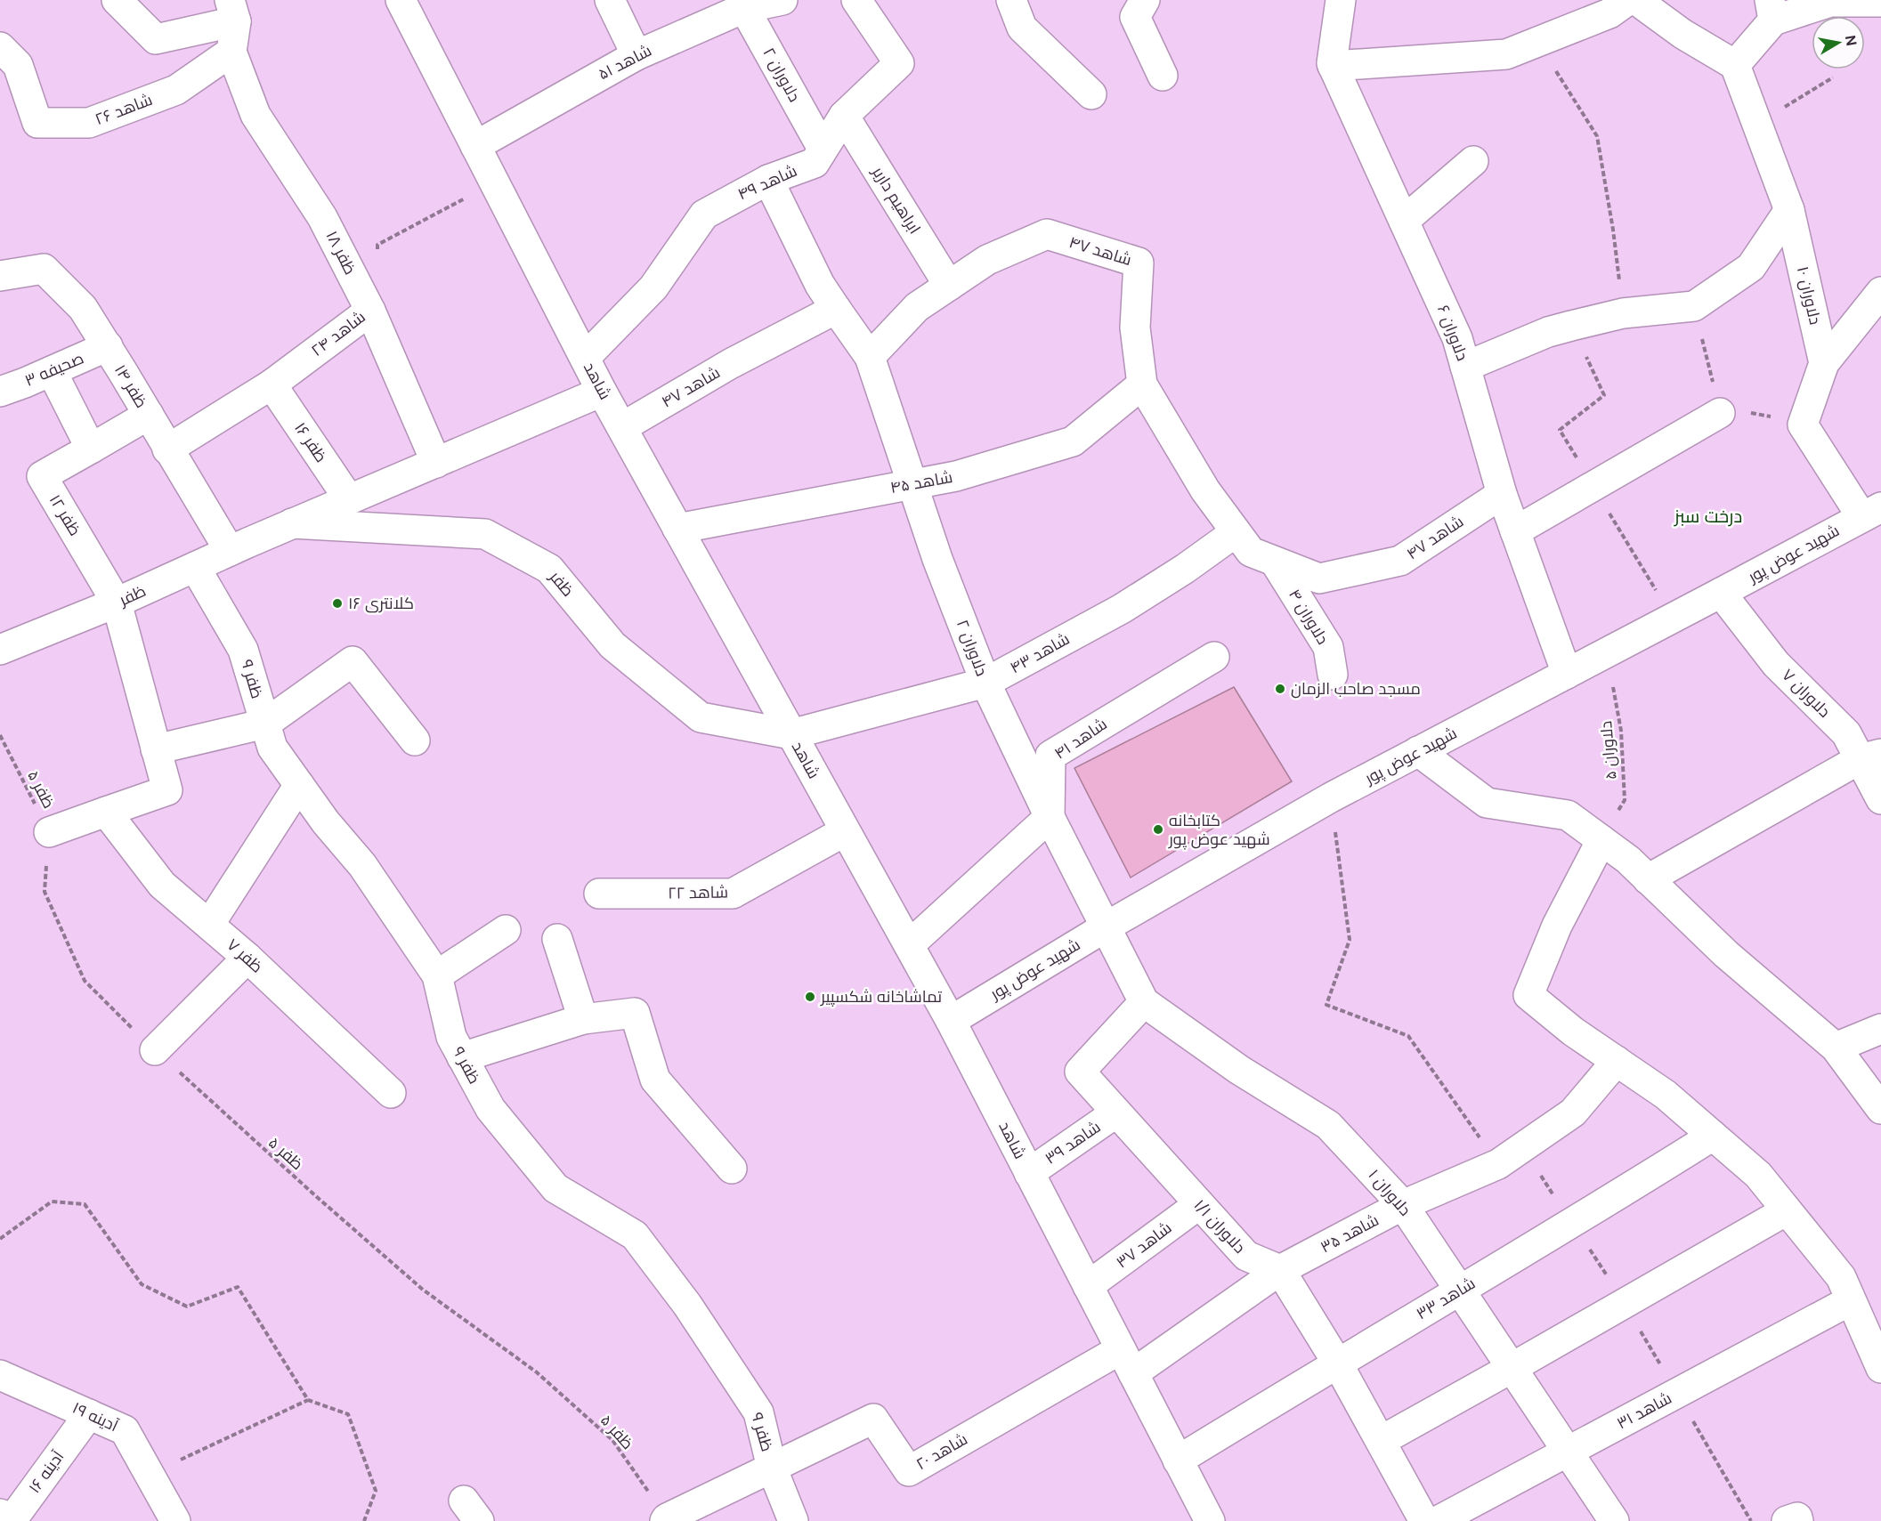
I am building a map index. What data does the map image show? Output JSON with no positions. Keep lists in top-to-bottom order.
{
  "streets": {
    "street": [
      "شاهد ۵۱",
      "دلاوران ۲",
      "شاهد ۲۶",
      "شاهد ۴۹",
      "ابراهیم داربر",
      "شاهد ۴۷",
      "ظفر ۱۸",
      "دلاوران ۱۰",
      "دلاوران ۶",
      "شاهد ۲۴",
      "صحیفه ۳",
      "شاهد",
      "ظفر ۱۴",
      "ظفر ۱۶",
      "شاهد ۴۵",
      "ظفر ۱۲",
      "شهید عوض پور",
      "ظفر",
      "دلاوران ۴",
      "شاهد ۴۳",
      "ظفر ۹",
      "دلاوران ۷",
      "شاهد ۴۱",
      "شاهد ۲۲",
      "ظفر ۷",
      "شاهد ۳۹",
      "دلاوران ۱",
      "دلاوران ۱/۱",
      "شاهد ۳۵",
      "شاهد ۳۷",
      "شاهد ۳۳",
      "شاهد ۳۱",
      "آدینه ۱۹",
      "شاهد ۲۰",
      "آدینه ۱۶"
    ],
    "path": ["دلاوران ۵", "ظفر ۵"]
  },
  "crossings": [
    ["شاهد ۵۱", "دلاوران ۲"],
    ["شاهد ۵۱", "شاهد"],
    ["دلاوران ۲", "شاهد ۴۹"],
    ["دلاوران ۲", "شاهد ۴۷"],
    ["دلاوران ۲", "شاهد ۴۵"],
    ["دلاوران ۲", "شهید عوض پور"],
    ["دلاوران ۲", "شاهد ۴۳"],
    ["دلاوران ۲", "شاهد ۴۱"],
    ["دلاوران ۲", "دلاوران ۱"],
    ["شاهد ۲۶", "ظفر ۱۸"],
    ["شاهد ۴۹", "ابراهیم داربر"],
    ["شاهد ۴۹", "شاهد"],
    ["ابراهیم داربر", "شاهد ۴۷"],
    ["شاهد ۴۷", "دلاوران ۶"],
    ["شاهد ۴۷", "شاهد"],
    ["شاهد ۴۷", "شاهد ۴۵"],
    ["شاهد ۴۷", "دلاوران ۴"],
    ["شاهد ۴۷", "شاهد ۴۳"],
    ["ظفر ۱۸", "شاهد ۲۴"],
    ["ظفر ۱۸", "ظفر"],
    ["دلاوران ۶", "شهید عوض پور"],
    ["شاهد ۲۴", "ظفر ۱۴"],
    ["شاهد ۲۴", "ظفر ۱۶"],
    ["صحیفه ۳", "ظفر ۱۴"],
    ["شاهد", "شاهد ۴۵"],
    ["شاهد", "شهید عوض پور"],
    ["شاهد", "ظفر"],
    ["شاهد", "شاهد ۴۳"],
    ["شاهد", "شاهد ۲۲"],
    ["شاهد", "شاهد ۳۹"],
    ["شاهد", "شاهد ۳۵"],
    ["شاهد", "شاهد ۳۷"],
    ["شاهد", "شاهد ۳۳"],
    ["شاهد", "شاهد ۲۰"],
    ["ظفر ۱۴", "ظفر ۱۲"],
    ["ظفر ۱۴", "ظفر"],
    ["ظفر ۱۶", "ظفر"],
    ["ظفر ۱۲", "ظفر"],
    ["شهید عوض پور", "دلاوران ۷"],
    ["شهید عوض پور", "دلاوران ۵"],
    ["شهید عوض پور", "دلاوران ۱"],
    ["ظفر", "شاهد ۴۳"],
    ["ظفر", "ظفر ۹"],
    ["ظفر ۹", "شاهد ۲۰"],
    ["ظفر ۵", "شاهد ۲۰"],
    ["شاهد ۳۹", "دلاوران ۱/۱"],
    ["دلاوران ۱", "دلاوران ۱/۱"],
    ["دلاوران ۱", "شاهد ۳۵"],
    ["دلاوران ۱", "شاهد ۳۳"],
    ["دلاوران ۱", "شاهد ۳۱"],
    ["دلاوران ۱/۱", "شاهد ۳۵"],
    ["دلاوران ۱/۱", "شاهد ۳۷"],
    ["شاهد ۳۵", "شاهد ۲۰"],
    ["آدینه ۱۹", "آدینه ۱۶"]
  ],
  "districts": ["درخت سبز"],
  "places": [
    "کلانتری ۱۶",
    "مسجد صاحب الزمان",
    "کتابخانه شهید عوض پور",
    "تماشاخانه شکسپیر"
  ],
  "north": "right"
}
